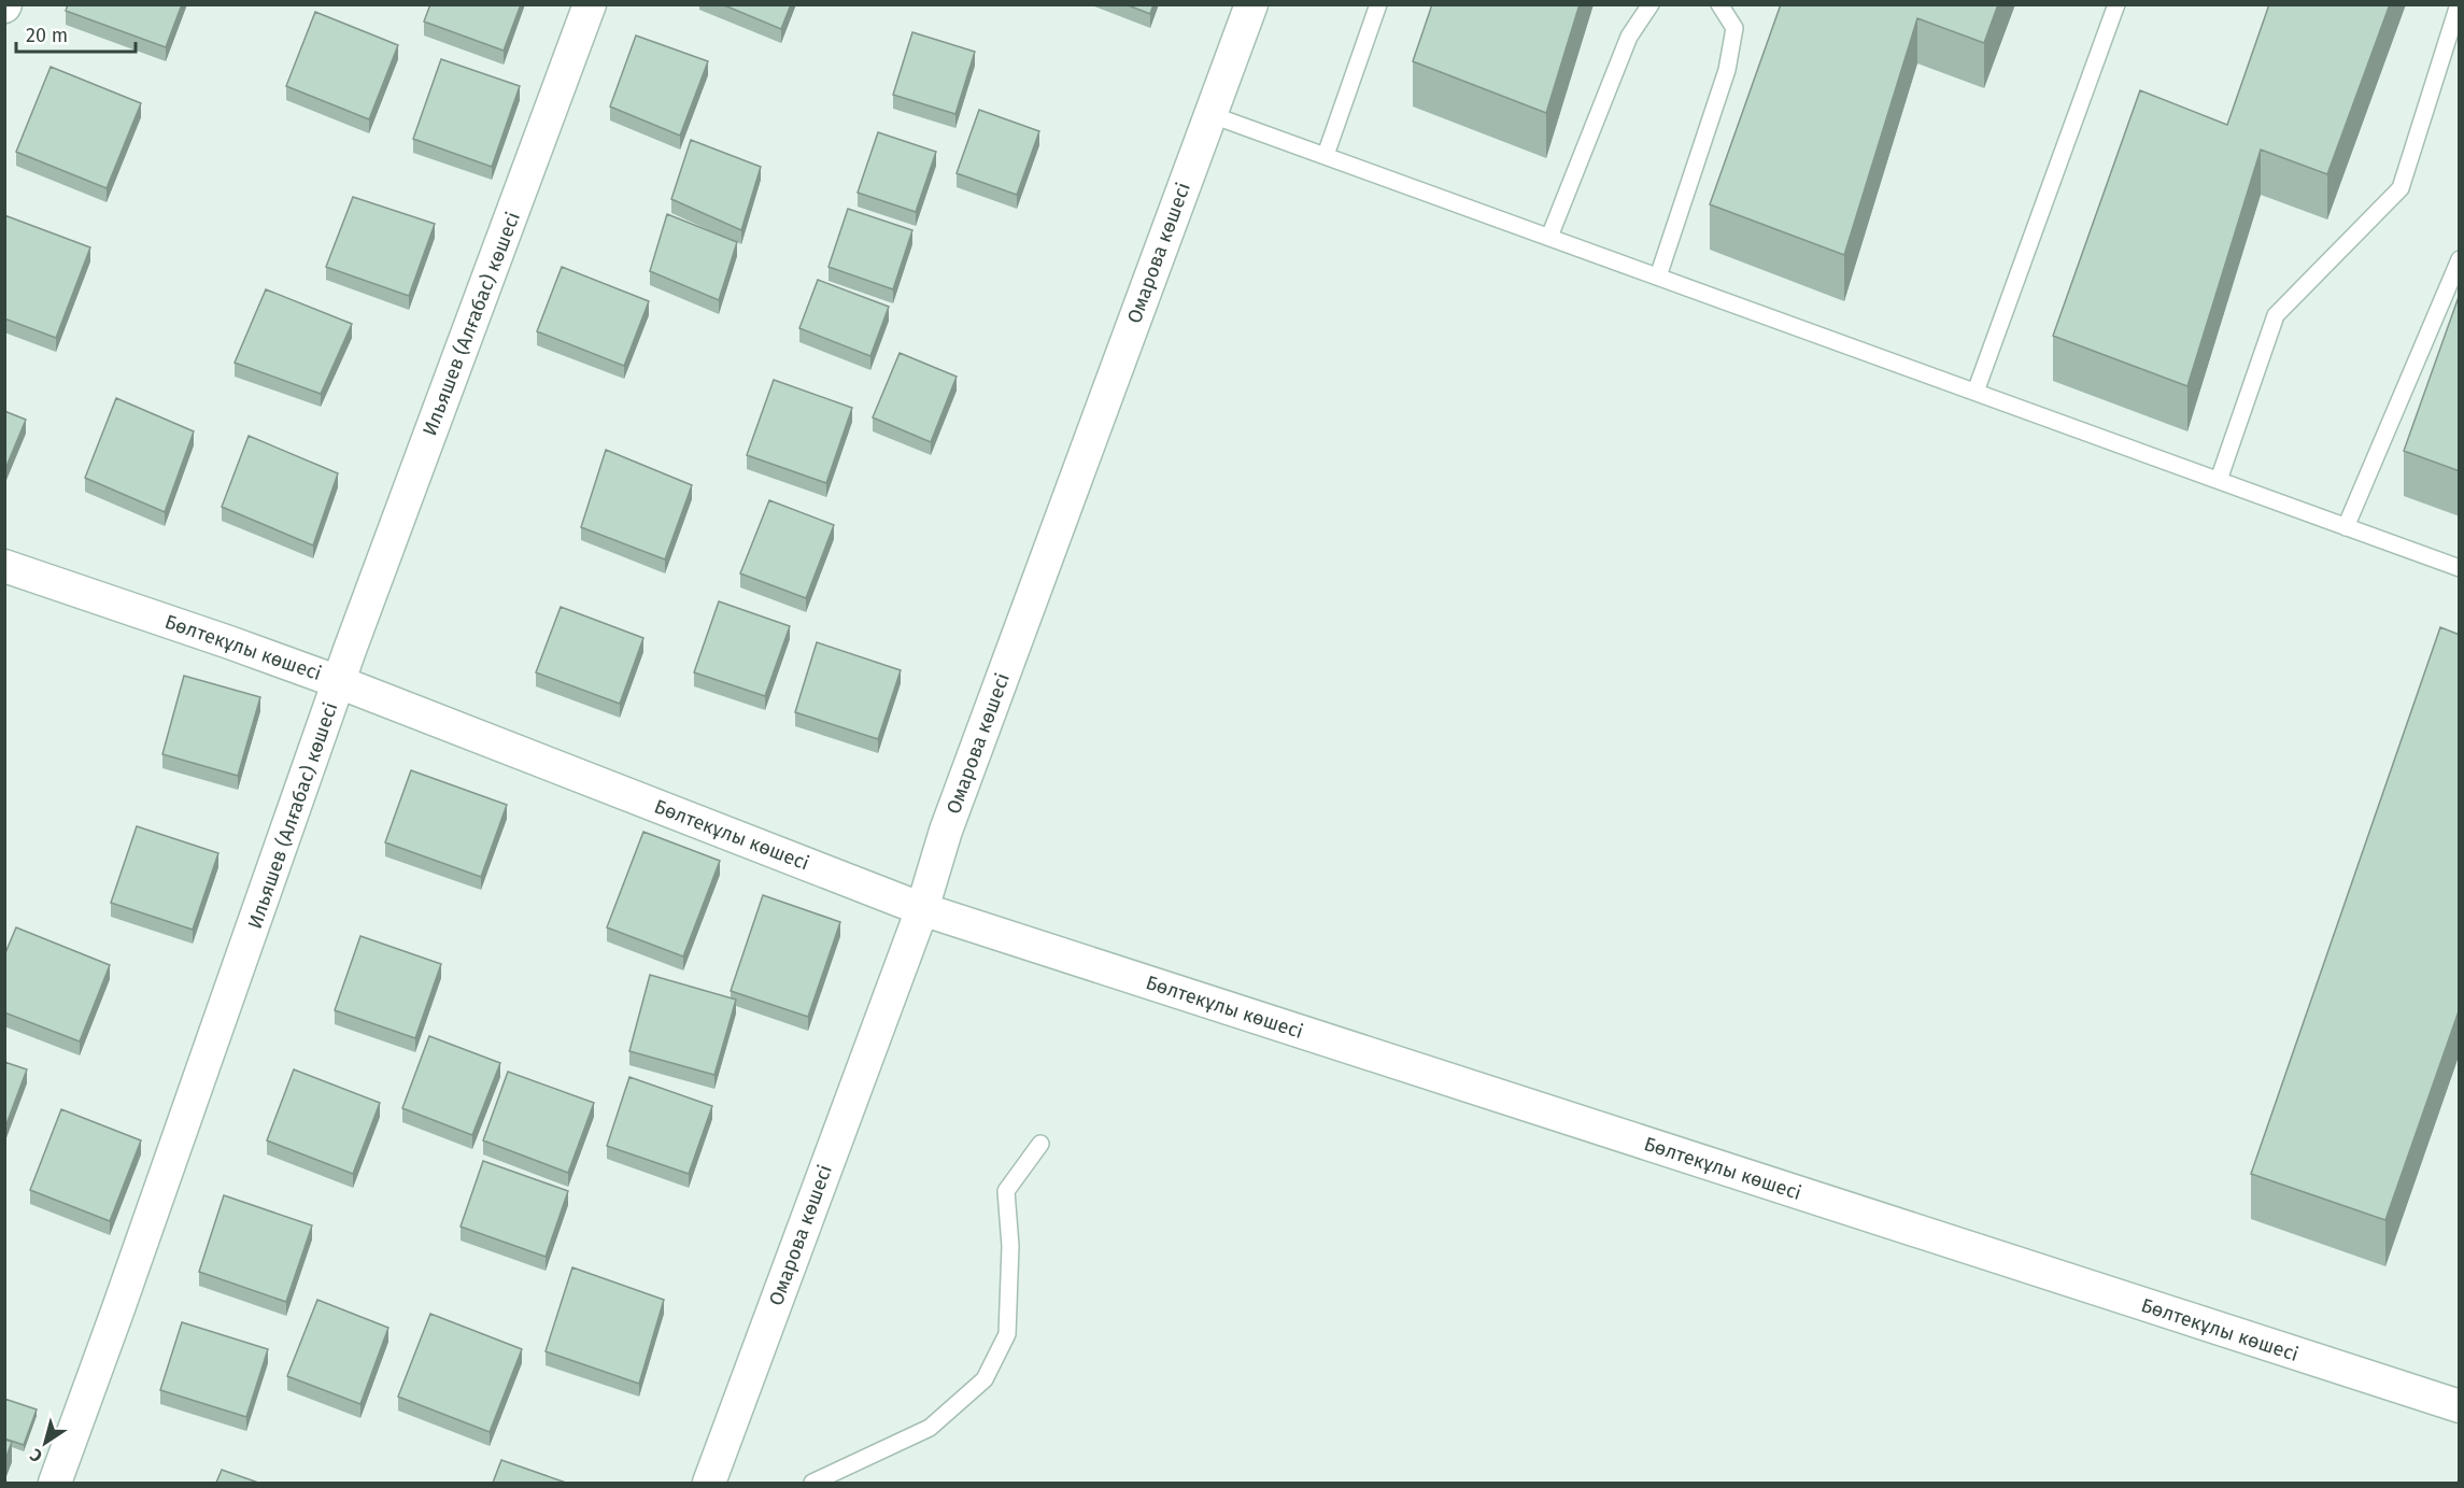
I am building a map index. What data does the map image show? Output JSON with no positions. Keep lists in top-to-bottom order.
{
  "streets": {
    "street": ["Омарова көшесі", "Ильяшев (Алғабас) көшесі", "Бөлтекұлы көшесі"]
  },
  "crossings": [
    ["Омарова көшесі", "Бөлтекұлы көшесі"],
    ["Ильяшев (Алғабас) көшесі", "Бөлтекұлы көшесі"]
  ],
  "scale_bar": "20 m",
  "north": "bottom left"
}
